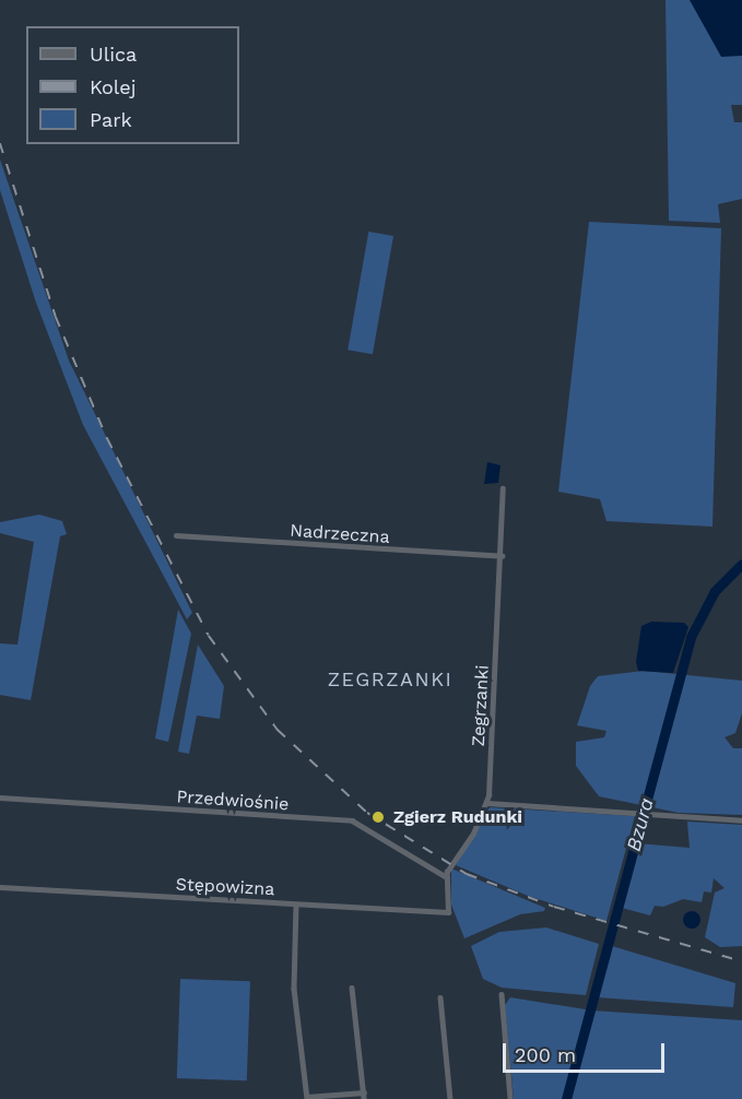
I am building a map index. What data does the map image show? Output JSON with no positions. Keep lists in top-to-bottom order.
{
  "streets": {
    "street": [
      "Nadrzeczna",
      "Zegrzanki",
      "Przedwiośnie",
      "Stępowizna"
    ]
  },
  "crossings": [
    ["Nadrzeczna", "Zegrzanki"],
    ["Zegrzanki", "Przedwiośnie"],
    ["Zegrzanki", "Stępowizna"]
  ],
  "districts": ["ZEGRZANKI"],
  "water": ["Bzura"],
  "places": ["Zgierz Rudunki"],
  "legend": ["Ulica", "Kolej", "Park"],
  "scale_bar": "200 m"
}
